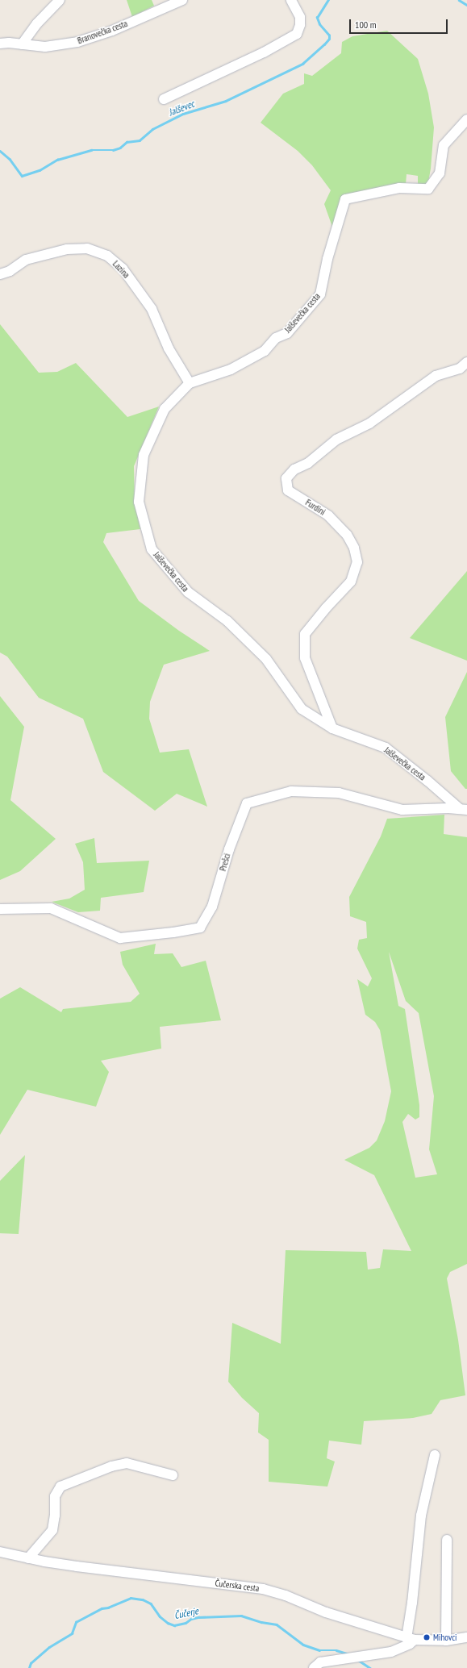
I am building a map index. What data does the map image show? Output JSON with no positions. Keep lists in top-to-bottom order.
{
  "streets": {
    "street": [
      "Branovečka cesta",
      "Lazina",
      "Jalševečka cesta",
      "Furdini",
      "Prešci",
      "Čučerska cesta"
    ]
  },
  "crossings": [
    ["Lazina", "Jalševečka cesta"],
    ["Jalševečka cesta", "Furdini"],
    ["Jalševečka cesta", "Prešci"]
  ],
  "water": ["Jalševec", "Čučerje"],
  "places": ["Mihovci"],
  "scale_bar": "100 m"
}
